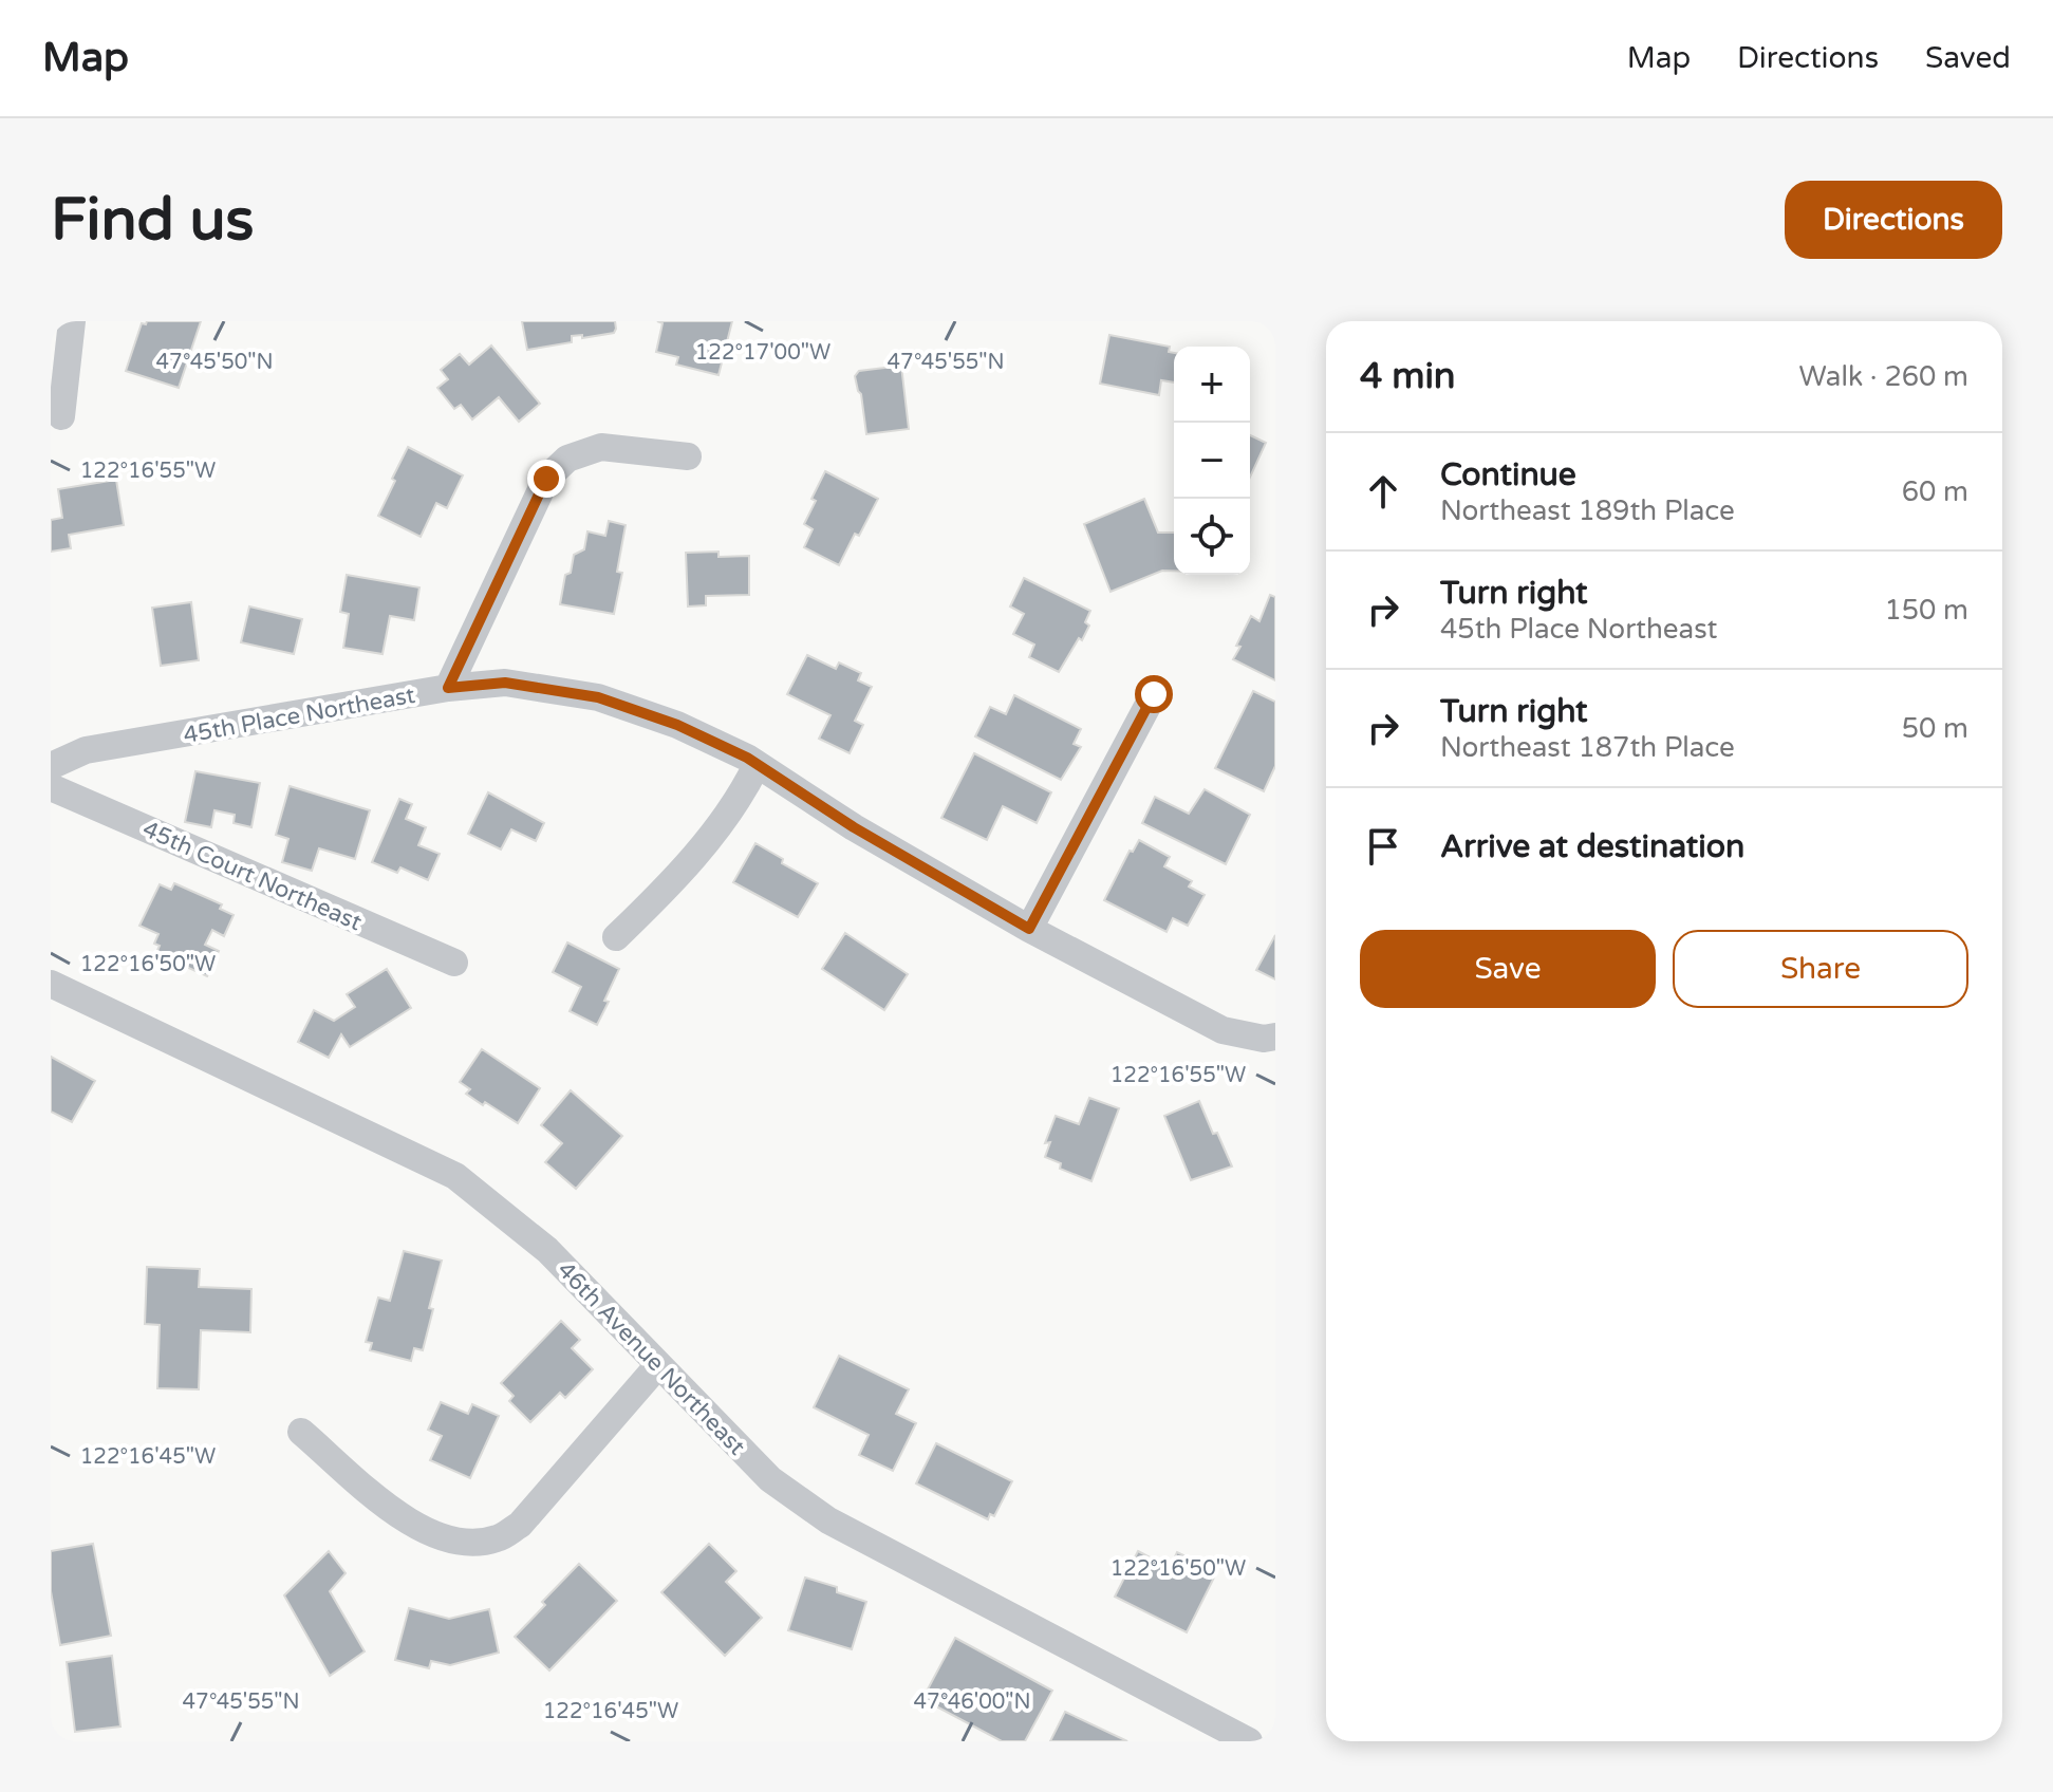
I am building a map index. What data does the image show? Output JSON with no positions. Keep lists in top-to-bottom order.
{
  "streets": {
    "street": ["45th Place Northeast", "45th Court Northeast", "46th Avenue Northeast"]
  },
  "page": {
    "header": "Map",
    "nav": ["Map", "Directions", "Saved"],
    "buttons": [
      "Directions",
      ["Save", "Share"]
    ],
    "title": "Find us",
    "heading": ["4 min", "Walk · 260 m"],
    "map_buttons": ["+", "−"],
    "list": [
      ["Continue", "Northeast 189th Place", "60 m"],
      ["Turn right", "45th Place Northeast", "150 m"],
      ["Turn right", "Northeast 187th Place", "50 m"],
      "Arrive at destination"
    ]
  },
  "coordinates": [
    "122°17'00\"W",
    "47°45'50\"N",
    "47°45'55\"N",
    "122°16'55\"W",
    "122°16'50\"W",
    "122°16'45\"W",
    "47°46'00\"N"
  ]
}
